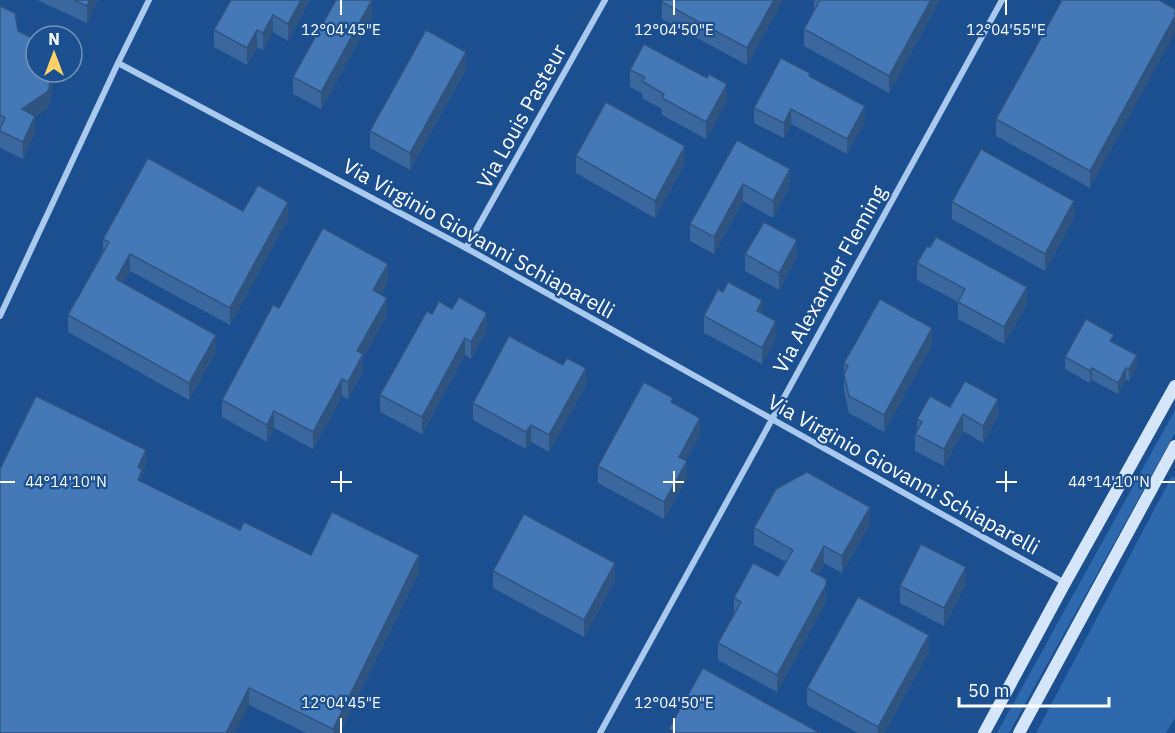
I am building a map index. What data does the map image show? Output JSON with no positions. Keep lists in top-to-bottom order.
{
  "streets": {
    "street": ["Via Louis Pasteur", "Via Virginio Giovanni Schiaparelli", "Via Alexander Fleming"]
  },
  "crossings": [
    ["Via Louis Pasteur", "Via Virginio Giovanni Schiaparelli"],
    ["Via Virginio Giovanni Schiaparelli", "Via Alexander Fleming"]
  ],
  "scale_bar": "50 m",
  "north": "top",
  "coordinates": [
    "12°04'45\"E",
    "12°04'50\"E",
    "12°04'55\"E",
    "44°14'10\"N"
  ]
}
